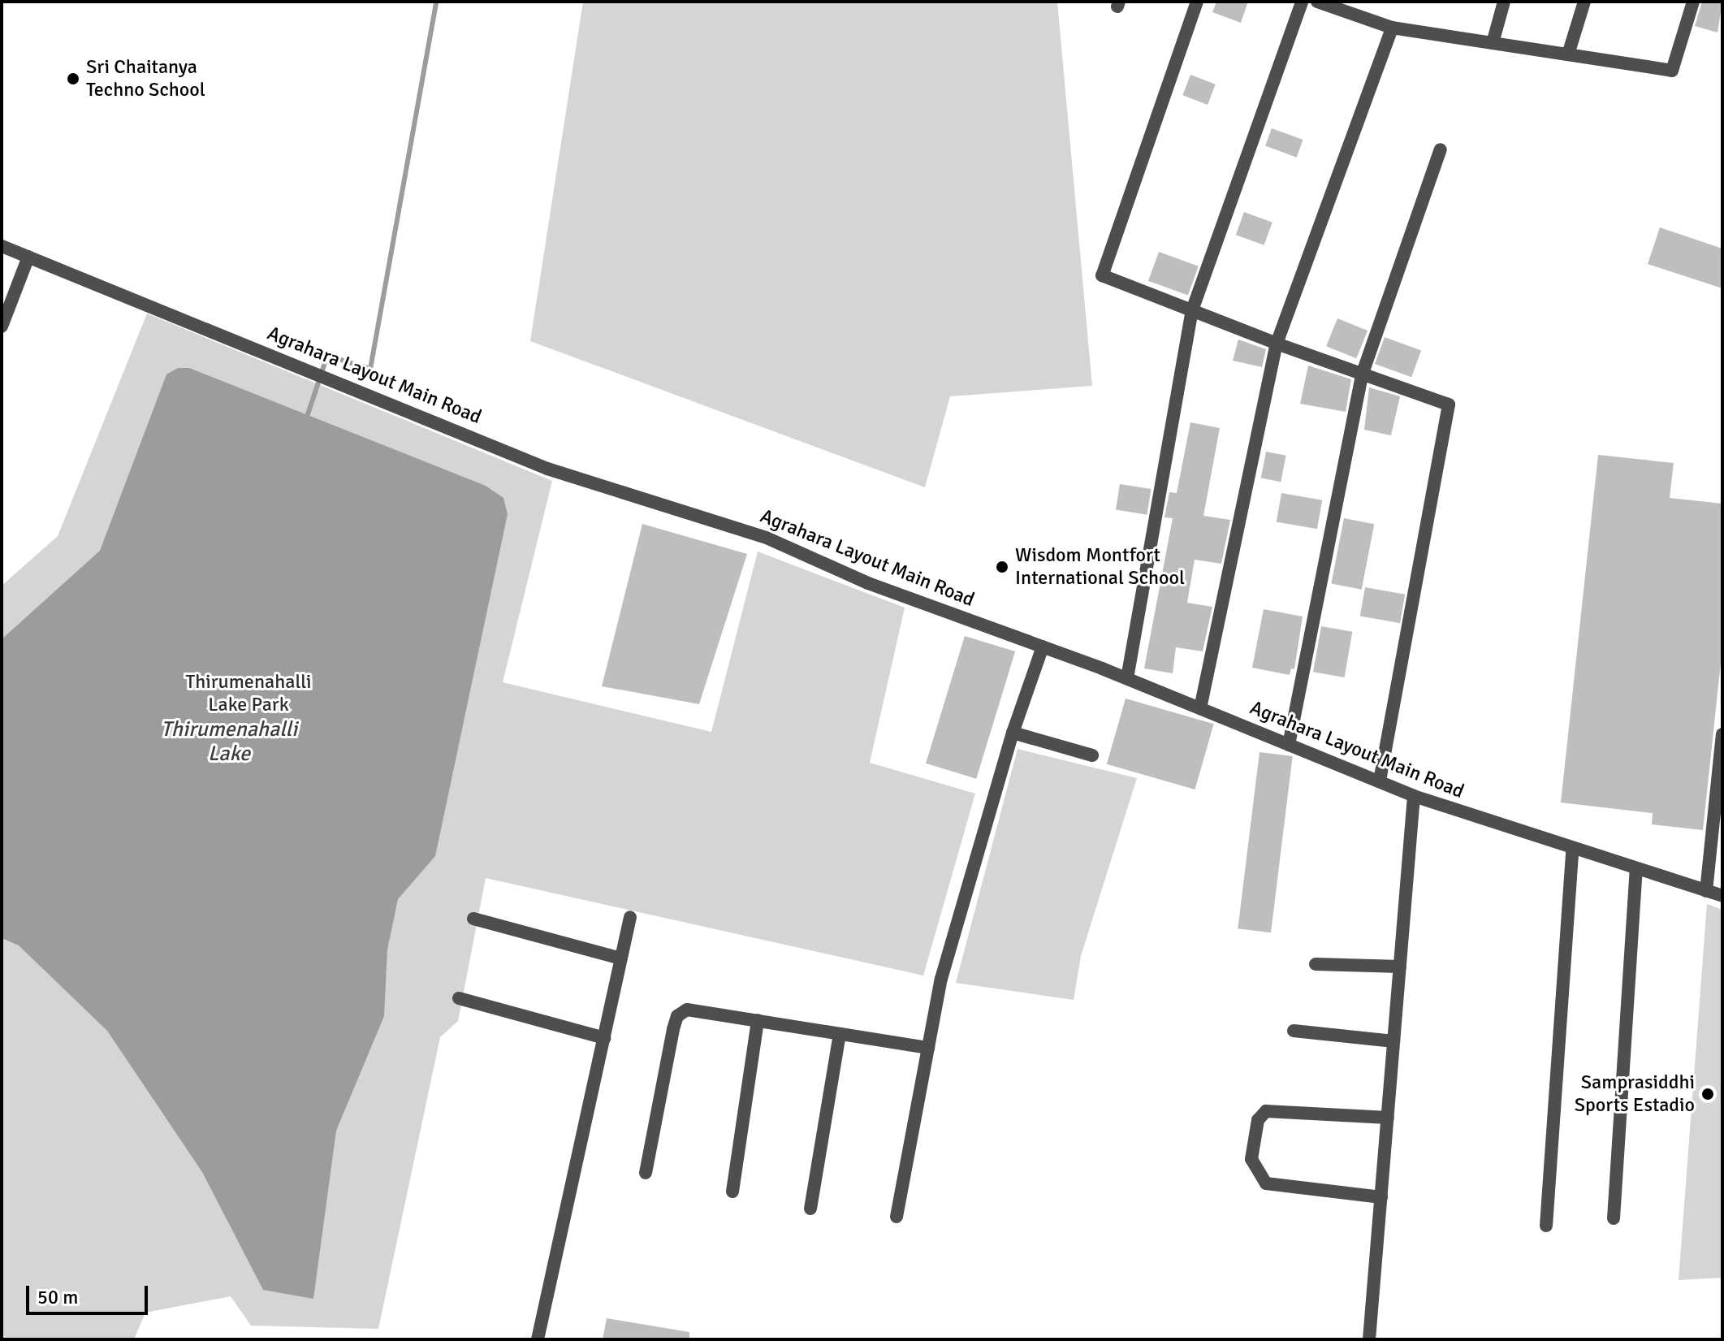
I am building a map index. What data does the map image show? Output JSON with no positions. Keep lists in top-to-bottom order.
{
  "streets": {
    "street": ["Agrahara Layout Main Road"]
  },
  "water": ["Thirumenahalli Lake"],
  "parks": ["Thirumenahalli Lake Park"],
  "places": ["Sri Chaitanya Techno School", "Wisdom Montfort International School", "Samprasiddhi Sports Estadio"],
  "scale_bar": "50 m"
}
